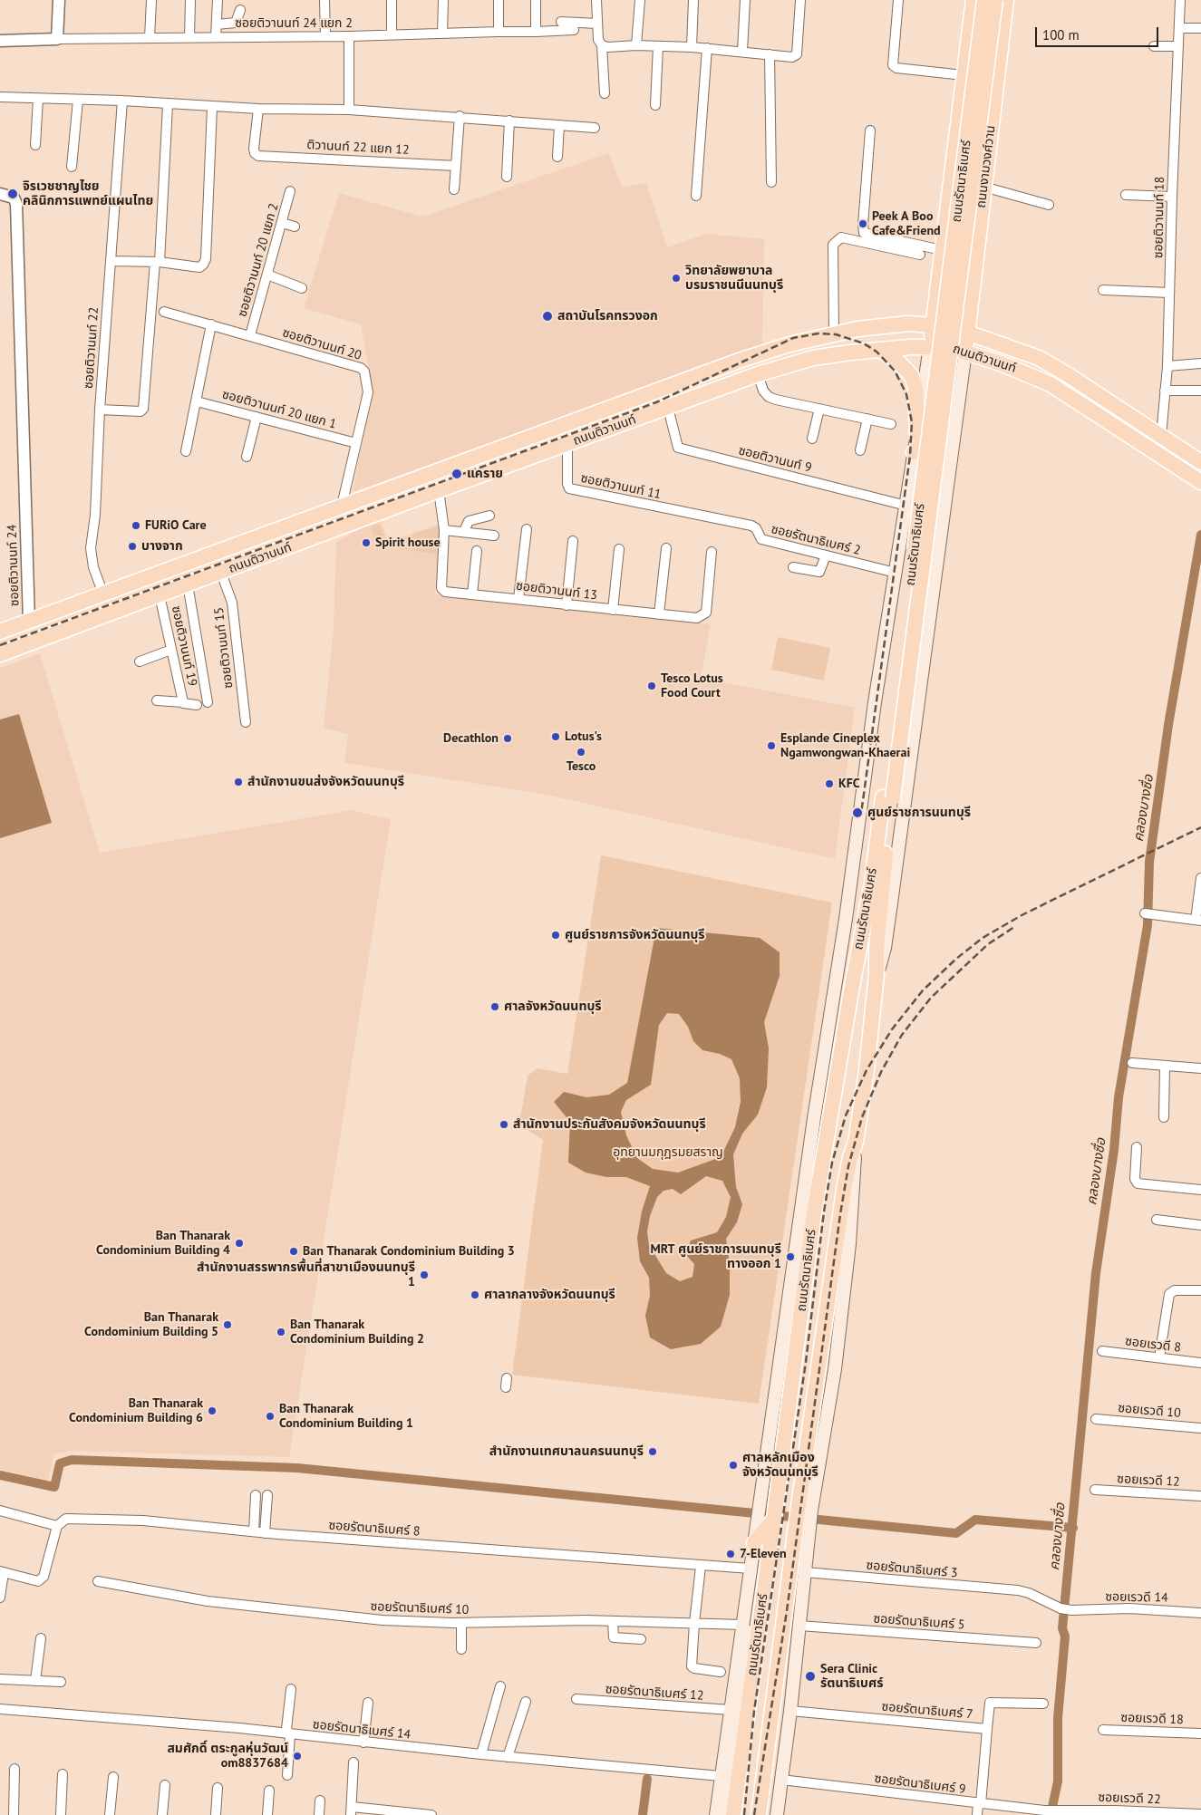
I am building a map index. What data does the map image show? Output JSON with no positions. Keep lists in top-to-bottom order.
{
  "streets": {
    "main road": ["ถนนงามวงศ์วาน", "ถนนรัตนาธิเบศร์", "ถนนติวานนท์"],
    "street": [
      "ซอยติวานนท์ 24 แยก 2",
      "ติวานนท์ 22 แยก 12",
      "ซอยติวานนท์ 18",
      "ซอยติวานนท์ 20 แยก 2",
      "ซอยติวานนท์ 20",
      "ซอยติวานนท์ 22",
      "ซอยติวานนท์ 20 แยก 1",
      "ซอยติวานนท์ 9",
      "ซอยติวานนท์ 11",
      "ซอยรัตนาธิเบศร์ 2",
      "ซอยติวานนท์ 24",
      "ซอยติวานนท์ 13",
      "ซอยติวานนท์ 19",
      "ซอยติวานนท์ 15",
      "ซอยเรวดี 8",
      "ซอยเรวดี 10",
      "ซอยเรวดี 12",
      "ซอยรัตนาธิเบศร์ 8",
      "ซอยรัตนาธิเบศร์ 3",
      "ซอยเรวดี 14",
      "ซอยรัตนาธิเบศร์ 10",
      "ซอยรัตนาธิเบศร์ 5",
      "ซอยรัตนาธิเบศร์ 12",
      "ซอยรัตนาธิเบศร์ 7",
      "ซอยเรวดี 18",
      "ซอยรัตนาธิเบศร์ 14",
      "ซอยรัตนาธิเบศร์ 9",
      "ซอยเรวดี 22"
    ]
  },
  "crossings": [
    ["ถนนงามวงศ์วาน", "ถนนรัตนาธิเบศร์"],
    ["ถนนงามวงศ์วาน", "ถนนติวานนท์"],
    ["ถนนรัตนาธิเบศร์", "ถนนติวานนท์"],
    ["ถนนรัตนาธิเบศร์", "ซอยติวานนท์ 9"],
    ["ถนนรัตนาธิเบศร์", "ซอยรัตนาธิเบศร์ 2"],
    ["ถนนรัตนาธิเบศร์", "ซอยรัตนาธิเบศร์ 8"],
    ["ถนนรัตนาธิเบศร์", "ซอยรัตนาธิเบศร์ 3"],
    ["ถนนรัตนาธิเบศร์", "ซอยรัตนาธิเบศร์ 10"],
    ["ถนนรัตนาธิเบศร์", "ซอยรัตนาธิเบศร์ 5"],
    ["ถนนรัตนาธิเบศร์", "ซอยรัตนาธิเบศร์ 12"],
    ["ถนนรัตนาธิเบศร์", "ซอยรัตนาธิเบศร์ 7"],
    ["ถนนรัตนาธิเบศร์", "ซอยรัตนาธิเบศร์ 14"],
    ["ถนนรัตนาธิเบศร์", "ซอยรัตนาธิเบศร์ 9"],
    ["ซอยติวานนท์ 18", "ถนนติวานนท์"],
    ["ซอยติวานนท์ 20 แยก 2", "ซอยติวานนท์ 20"],
    ["ซอยติวานนท์ 20", "ถนนติวานนท์"],
    ["ซอยติวานนท์ 20", "ซอยติวานนท์ 20 แยก 1"],
    ["ซอยติวานนท์ 22", "ถนนติวานนท์"],
    ["ถนนติวานนท์", "ซอยติวานนท์ 9"],
    ["ถนนติวานนท์", "ซอยติวานนท์ 11"],
    ["ถนนติวานนท์", "ซอยติวานนท์ 24"],
    ["ถนนติวานนท์", "ซอยติวานนท์ 13"],
    ["ถนนติวานนท์", "ซอยติวานนท์ 19"],
    ["ถนนติวานนท์", "ซอยติวานนท์ 15"],
    ["ซอยติวานนท์ 11", "ซอยรัตนาธิเบศร์ 2"],
    ["ซอยรัตนาธิเบศร์ 3", "ซอยเรวดี 14"],
    ["ซอยรัตนาธิเบศร์ 7", "ซอยรัตนาธิเบศร์ 9"],
    ["ซอยรัตนาธิเบศร์ 9", "ซอยเรวดี 22"]
  ],
  "water": ["คลองบางซื่อ"],
  "parks": ["อุทยานมกุฎรมยสราญ"],
  "places": [
    "จิรเวชชาญไชย คลินิกการแพทย์แผนไทย",
    "Peek A Boo Cafe&Friend",
    "วิทยาลัยพยาบาล บรมราชนนีนนทบุรี",
    "สถาบันโรคทรวงอก",
    "แคราย",
    "FURiO Care",
    "Spirit house",
    "บางจาก",
    "Tesco Lotus Food Court",
    "Lotus's",
    "Decathlon",
    "Esplande Cineplex Ngamwongwan-Khaerai",
    "Tesco",
    "สำนักงานขนส่งจังหวัดนนทบุรี",
    "KFC",
    "ศูนย์ราชการนนทบุรี",
    "ศูนย์ราชการจังหวัดนนทบุรี",
    "ศาลจังหวัดนนทบุรี",
    "สำนักงานประกันสังคมจังหวัดนนทบุรี",
    "Ban Thanarak Condominium Building 4",
    "Ban Thanarak Condominium Building 3",
    "MRT ศูนย์ราชการนนทบุรี ทางออก 1",
    "สำนักงานสรรพากรพื้นที่สาขาเมืองนนทบุรี 1",
    "ศาลากลางจังหวัดนนทบุรี",
    "Ban Thanarak Condominium Building 5",
    "Ban Thanarak Condominium Building 2",
    "Ban Thanarak Condominium Building 6",
    "Ban Thanarak Condominium Building 1",
    "สำนักงานเทศบาลนครนนทบุรี",
    "ศาลหลักเมือง จังหวัดนนทบุรี",
    "7-Eleven",
    "Sera Clinic รัตนาธิเบศร์",
    "สมศักดิ์ ตระกูลหุ่นวัฒน์ om8837684"
  ],
  "scale_bar": "100 m"
}
